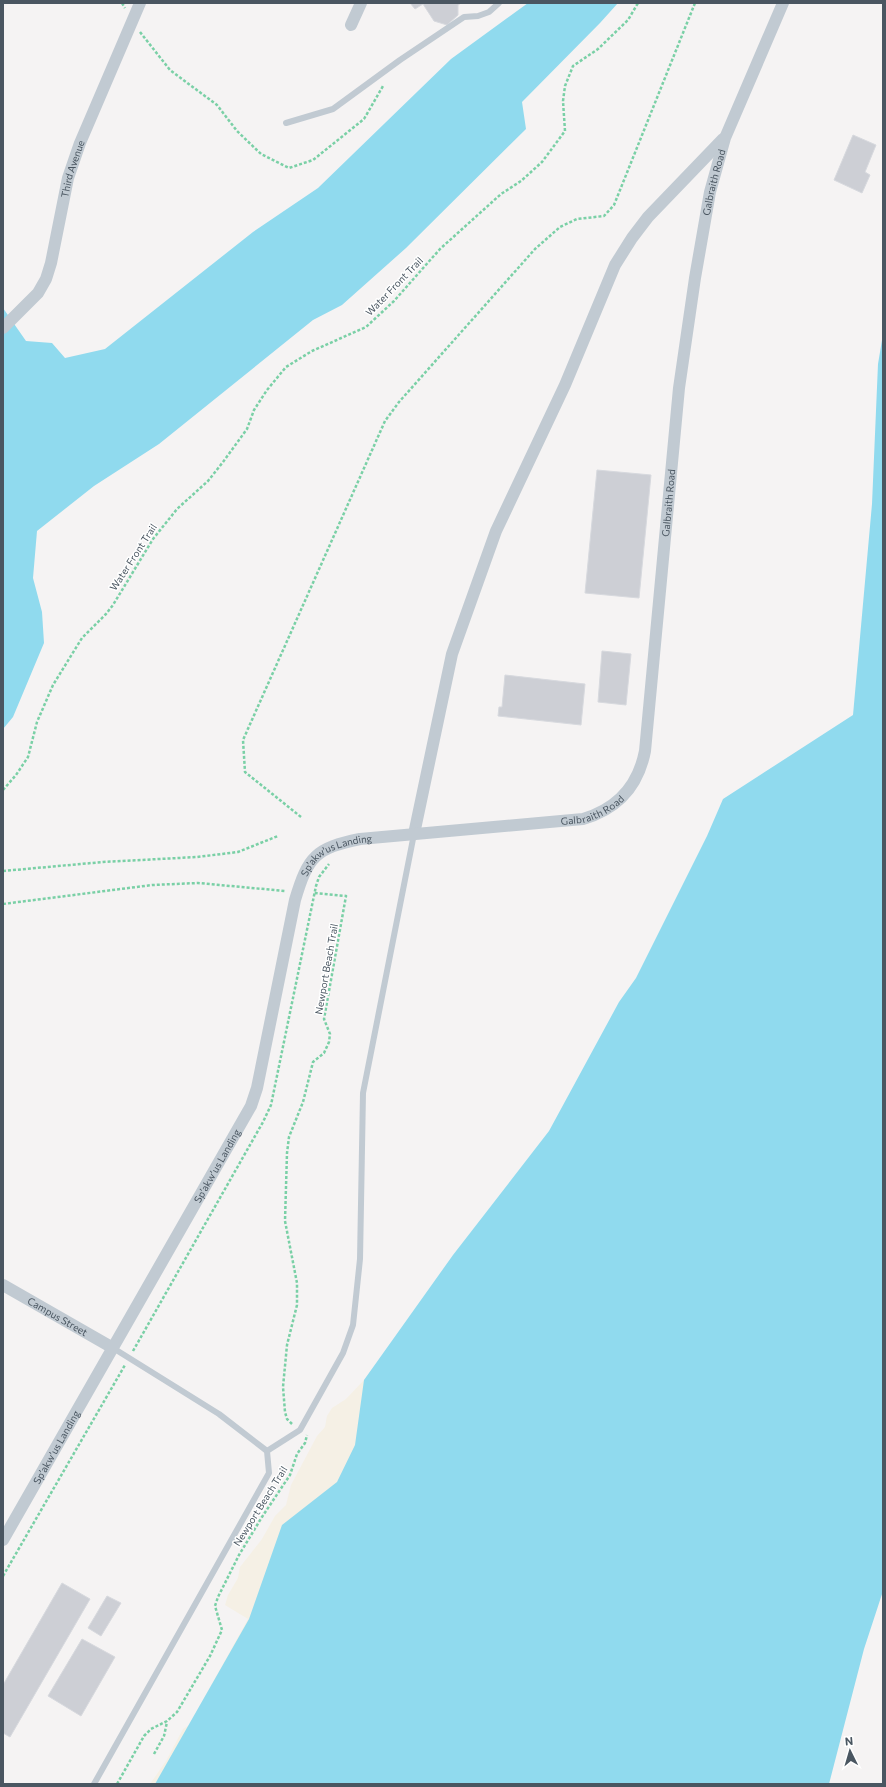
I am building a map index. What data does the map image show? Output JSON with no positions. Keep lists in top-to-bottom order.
{
  "streets": {
    "street": [
      "Third Avenue",
      "Galbraith Road",
      "Sp’akw’us Landing",
      "Campus Street"
    ],
    "path": ["Water Front Trail", "Newport Beach Trail"]
  },
  "crossings": [
    ["Galbraith Road", "Sp’akw’us Landing"],
    ["Sp’akw’us Landing", "Campus Street"]
  ],
  "north": "top"
}
